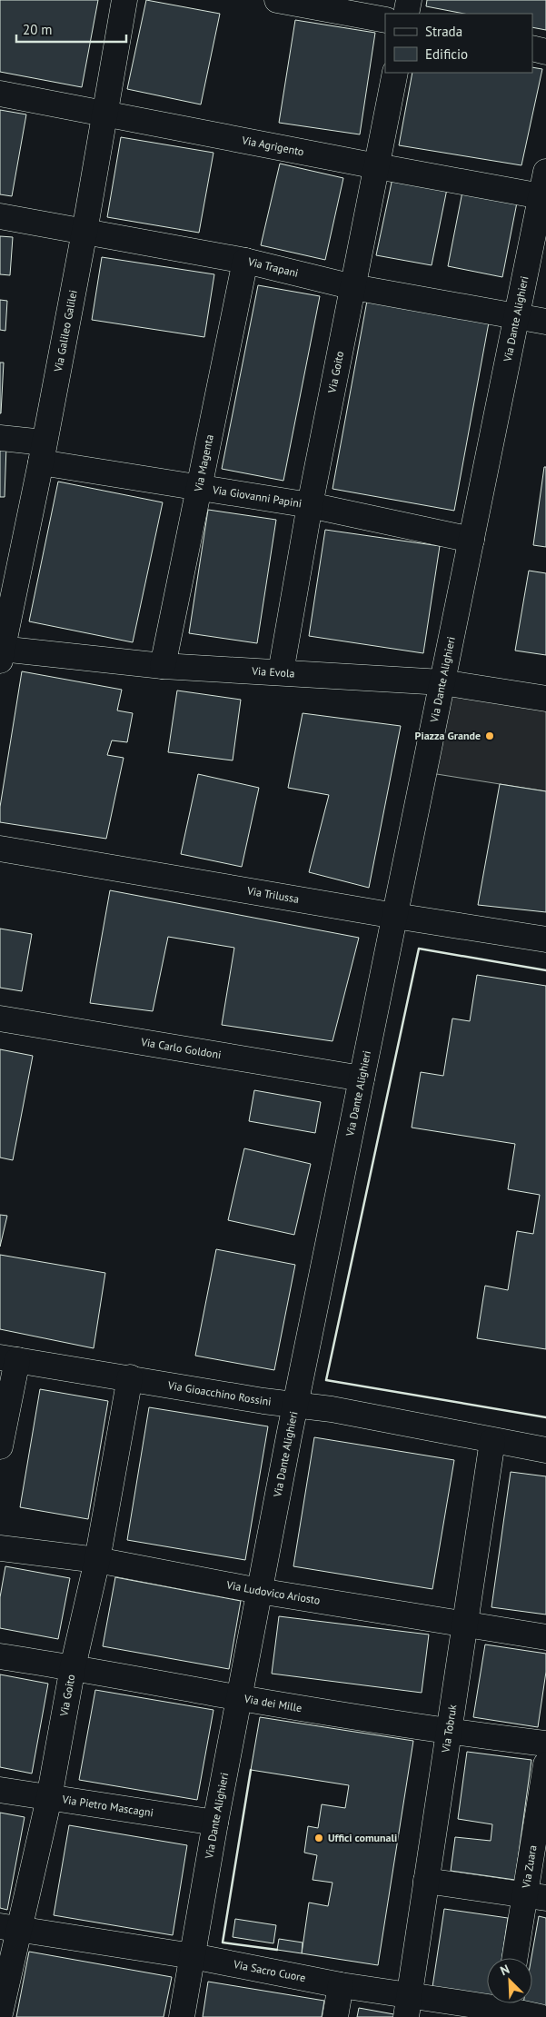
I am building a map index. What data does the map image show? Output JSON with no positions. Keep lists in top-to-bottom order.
{
  "streets": {
    "street": [
      "Via Agrigento",
      "Via Trapani",
      "Via Dante Alighieri",
      "Via Galileo Galilei",
      "Via Goito",
      "Via Magenta",
      "Via Giovanni Papini",
      "Via Evola",
      "Via Trilussa",
      "Via Carlo Goldoni",
      "Via Gioacchino Rossini",
      "Via Ludovico Ariosto",
      "Via dei Mille",
      "Via Tobruk",
      "Via Pietro Mascagni",
      "Via Zuara",
      "Via Sacro Cuore"
    ]
  },
  "crossings": [
    ["Via Agrigento", "Via Dante Alighieri"],
    ["Via Agrigento", "Via Galileo Galilei"],
    ["Via Agrigento", "Via Goito"],
    ["Via Trapani", "Via Dante Alighieri"],
    ["Via Trapani", "Via Galileo Galilei"],
    ["Via Trapani", "Via Goito"],
    ["Via Trapani", "Via Magenta"],
    ["Via Dante Alighieri", "Via Giovanni Papini"],
    ["Via Dante Alighieri", "Via Evola"],
    ["Via Dante Alighieri", "Via Trilussa"],
    ["Via Dante Alighieri", "Via Carlo Goldoni"],
    ["Via Dante Alighieri", "Via Gioacchino Rossini"],
    ["Via Dante Alighieri", "Via Ludovico Ariosto"],
    ["Via Dante Alighieri", "Via dei Mille"],
    ["Via Dante Alighieri", "Via Pietro Mascagni"],
    ["Via Dante Alighieri", "Via Sacro Cuore"],
    ["Via Galileo Galilei", "Via Giovanni Papini"],
    ["Via Galileo Galilei", "Via Evola"],
    ["Via Goito", "Via Giovanni Papini"],
    ["Via Goito", "Via Evola"],
    ["Via Goito", "Via Gioacchino Rossini"],
    ["Via Goito", "Via Ludovico Ariosto"],
    ["Via Goito", "Via dei Mille"],
    ["Via Goito", "Via Pietro Mascagni"],
    ["Via Goito", "Via Sacro Cuore"],
    ["Via Magenta", "Via Giovanni Papini"],
    ["Via Magenta", "Via Evola"],
    ["Via Gioacchino Rossini", "Via Tobruk"],
    ["Via Ludovico Ariosto", "Via Tobruk"],
    ["Via dei Mille", "Via Tobruk"],
    ["Via Tobruk", "Via Sacro Cuore"]
  ],
  "places": ["Piazza Grande", "Uffici comunali"],
  "legend": ["Strada", "Edificio"],
  "scale_bar": "20 m",
  "north": "top left"
}
